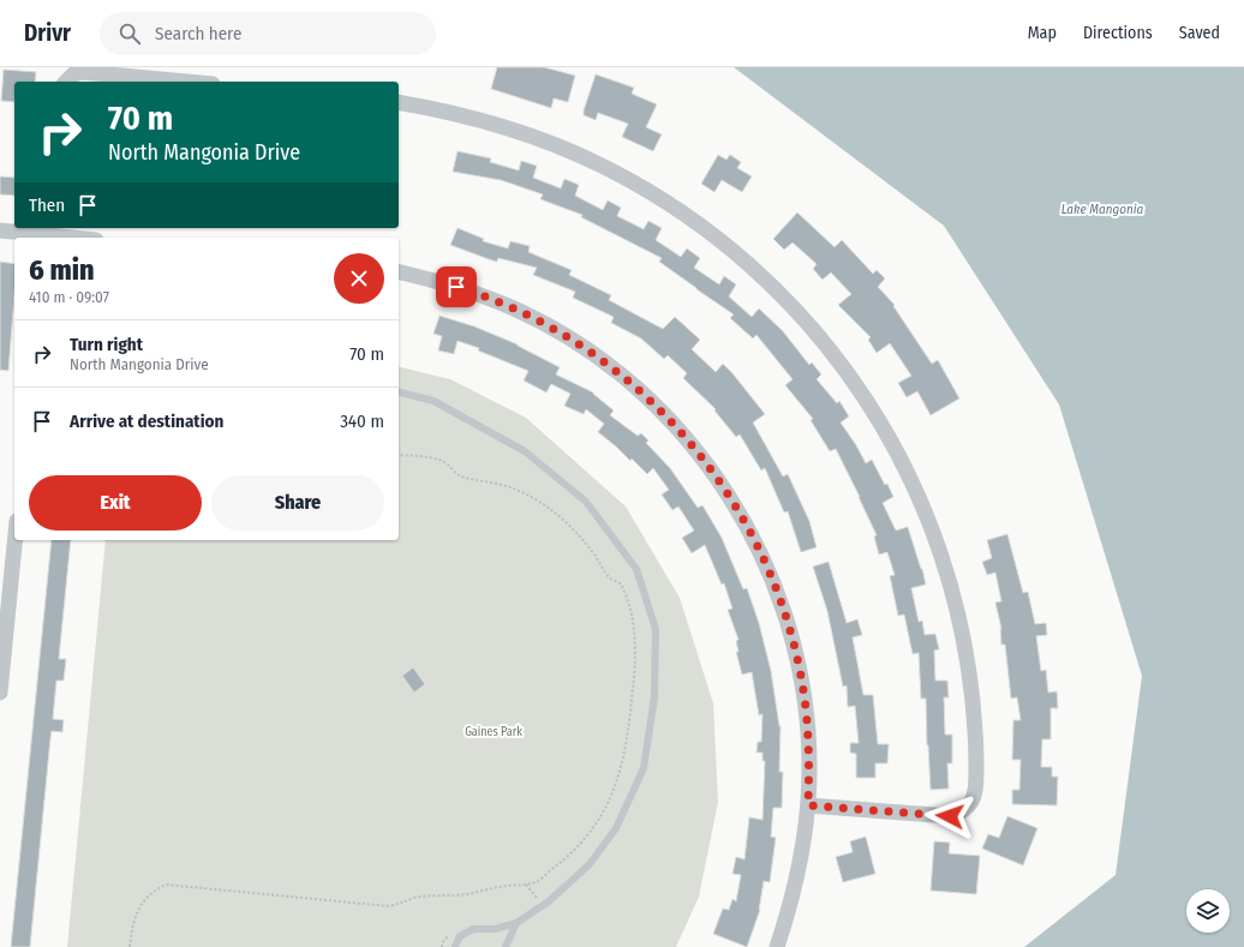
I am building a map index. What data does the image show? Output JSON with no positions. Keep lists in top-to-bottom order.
{
  "water": ["Lake Mangonia"],
  "parks": ["Gaines Park"],
  "page": {
    "header": "Drivr",
    "search": "Search here",
    "nav": ["Map", "Directions", "Saved"],
    "turn": ["70 m", "North Mangonia Drive"],
    "then": "Then",
    "heading": ["6 min", "410 m · 09:07"],
    "list": [
      {
        "name": "Turn right",
        "note": "North Mangonia Drive",
        "value": "70 m"
      },
      {
        "name": "Arrive at destination",
        "value": "340 m"
      }
    ],
    "buttons": ["Exit", "Share"]
  }
}
